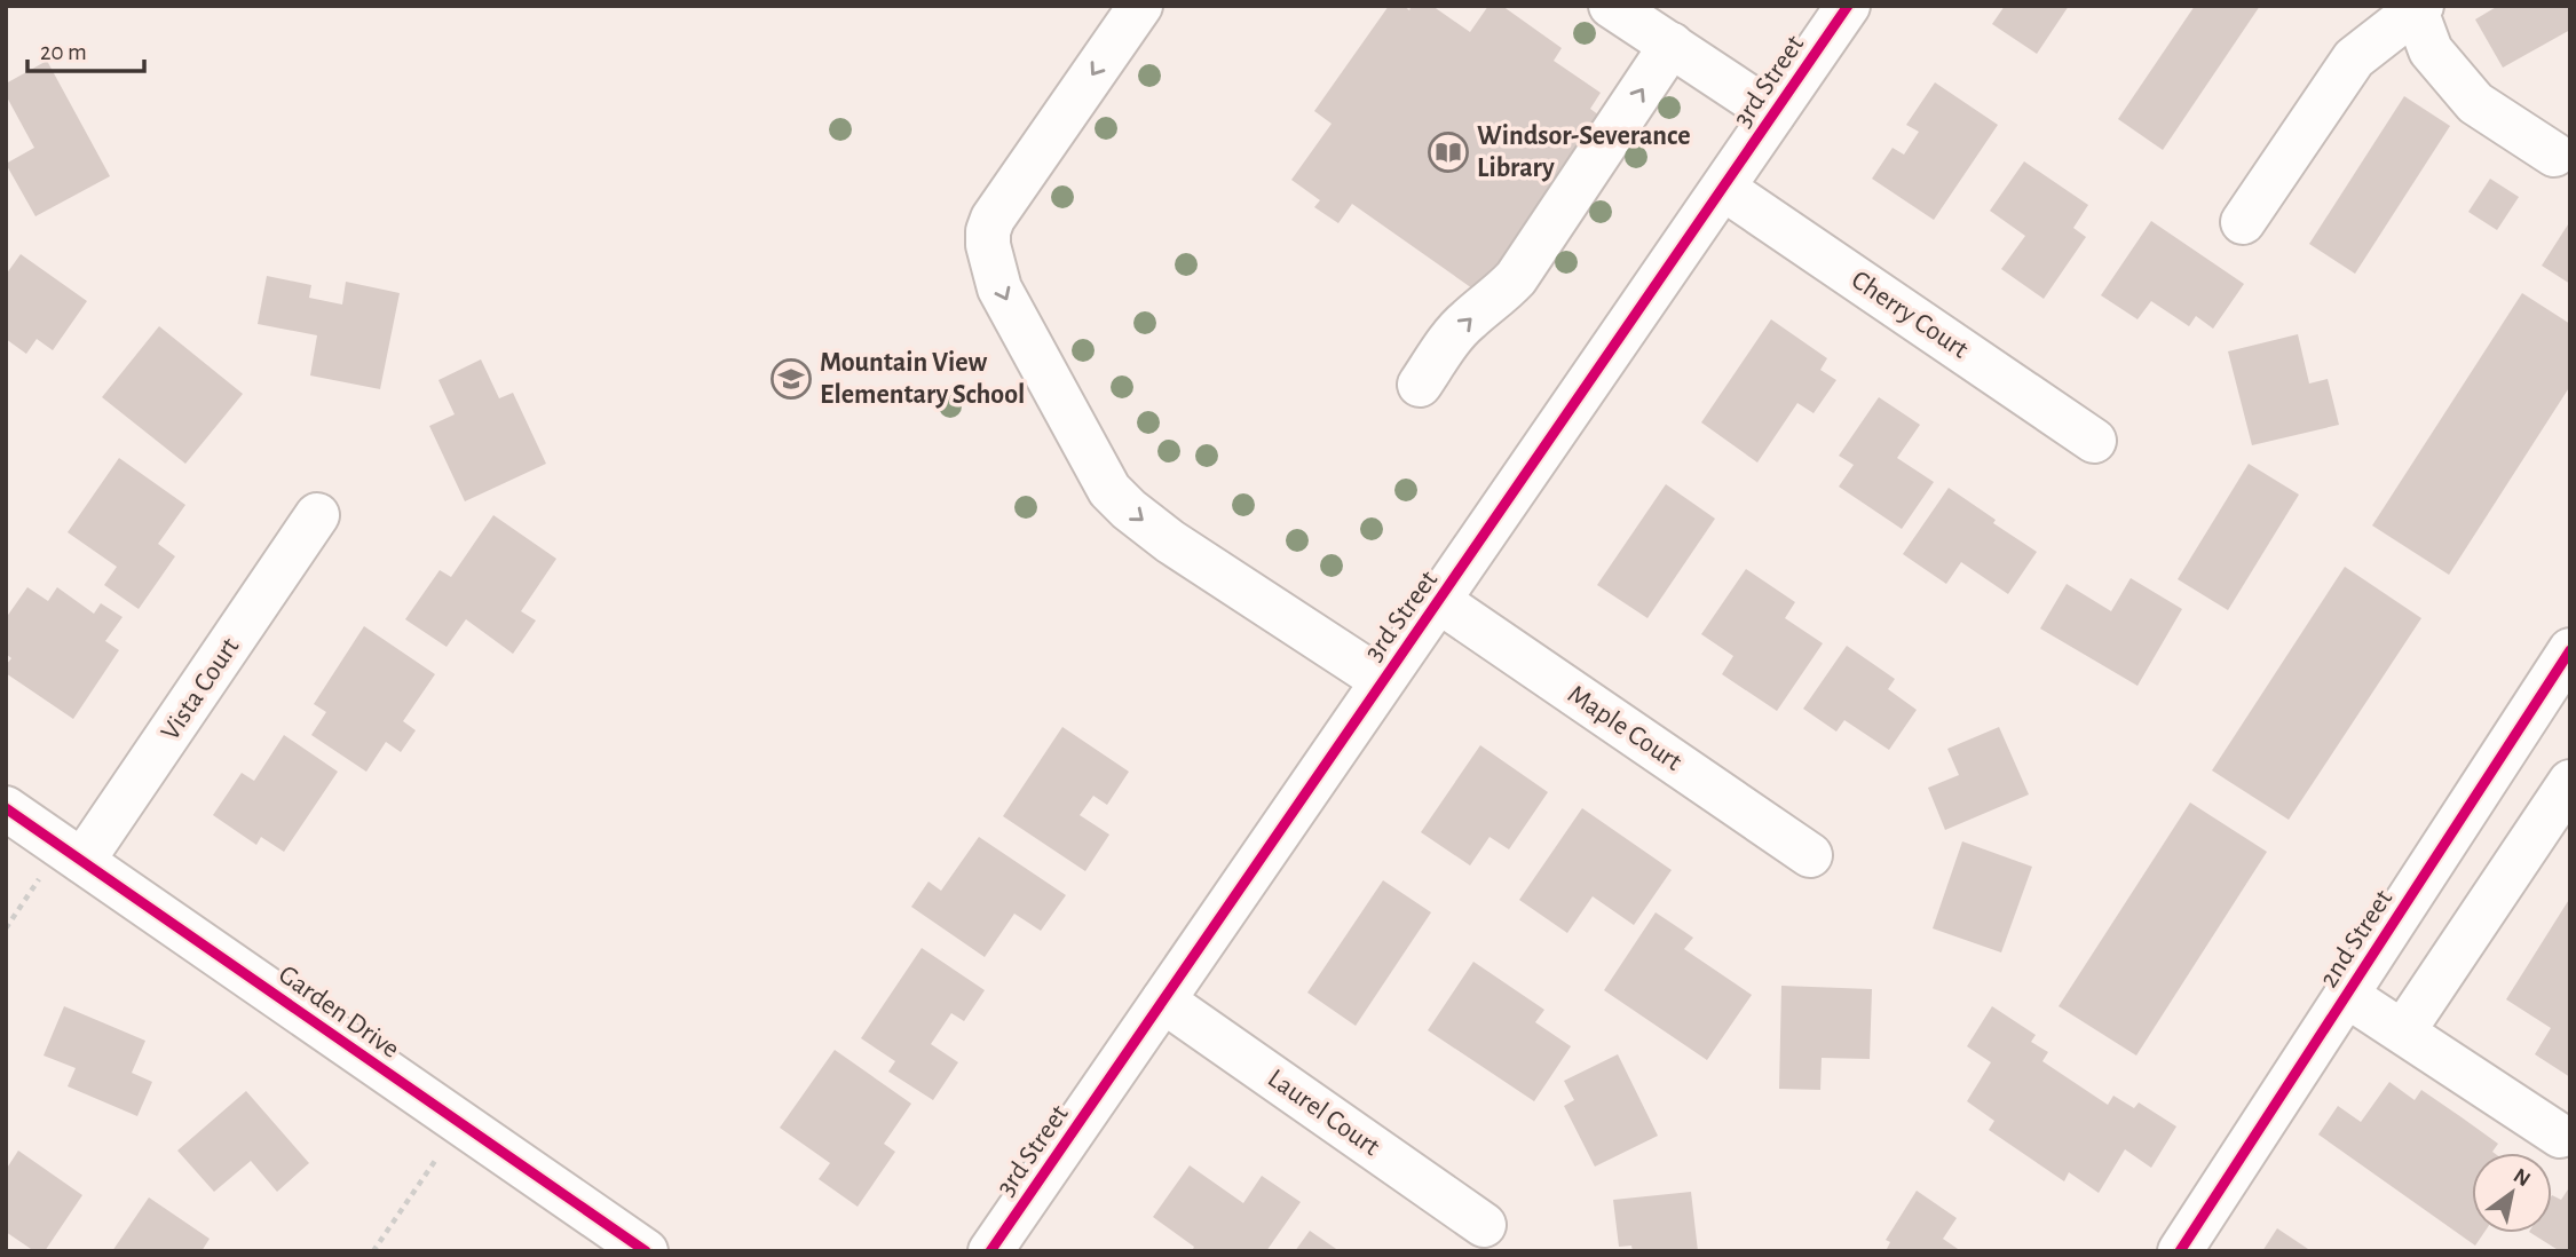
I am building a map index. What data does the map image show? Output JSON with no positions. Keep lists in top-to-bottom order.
{
  "streets": {
    "street": [
      "3rd Street",
      "Cherry Court",
      "Vista Court",
      "Maple Court",
      "2nd Street",
      "Garden Drive",
      "Laurel Court"
    ]
  },
  "crossings": [
    ["3rd Street", "Cherry Court"],
    ["3rd Street", "Maple Court"],
    ["3rd Street", "Laurel Court"],
    ["Vista Court", "Garden Drive"]
  ],
  "places": {
    "library": ["Windsor-Severance Library"],
    "school or university": ["Mountain View Elementary School"]
  },
  "scale_bar": "20 m",
  "north": "top right"
}
